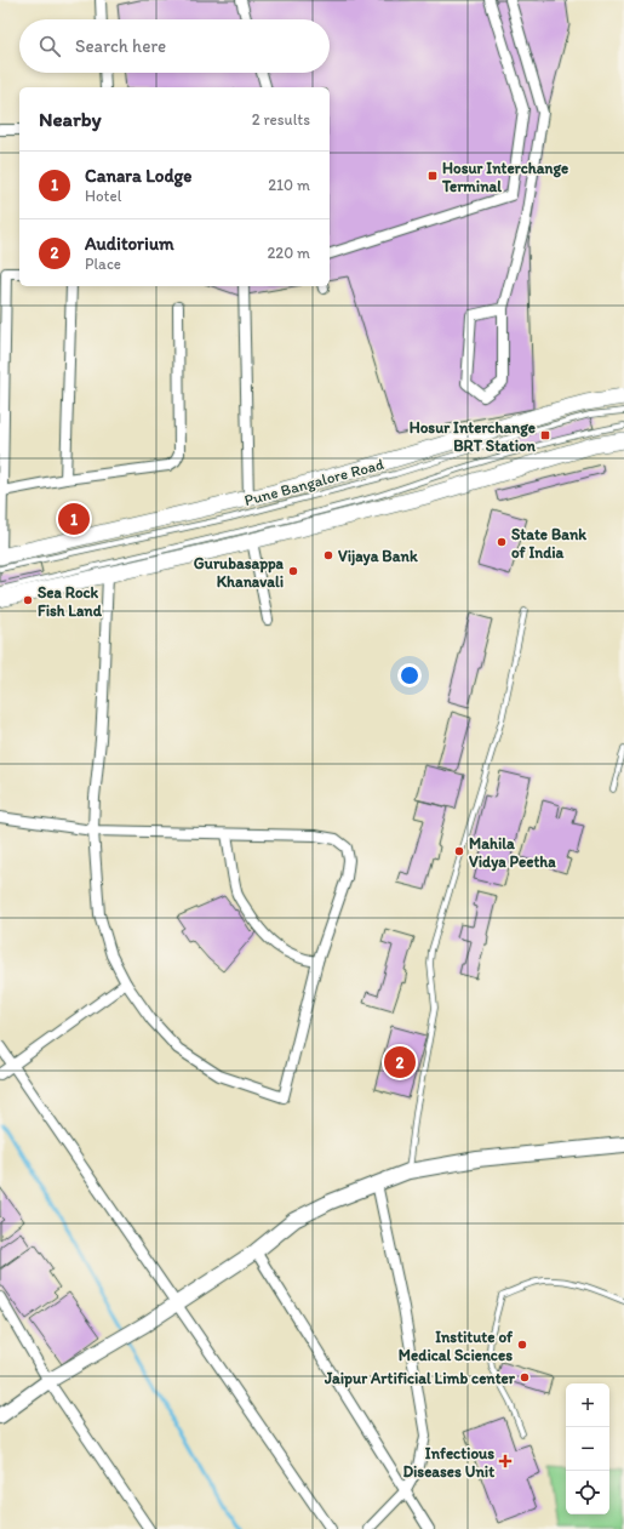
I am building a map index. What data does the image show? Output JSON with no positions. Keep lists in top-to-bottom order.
{
  "streets": {
    "main road": ["Pune Bangalore Road"]
  },
  "places": {
    "transit": ["Hosur Interchange Terminal", "Hosur Interchange BRT Station"],
    "other": [
      "State Bank of India",
      "Vijaya Bank",
      "Gurubasappa Khanavali",
      "Sea Rock Fish Land",
      "Mahila Vidya Peetha",
      "Institute of Medical Sciences",
      "Jaipur Artificial Limb center"
    ],
    "health": ["Infectious Diseases Unit"]
  },
  "page": {
    "search": "Search here",
    "heading": ["Nearby", "2 results"],
    "list": [
      {
        "mark": "1",
        "name": "Canara Lodge",
        "note": "Hotel",
        "value": "210 m"
      },
      {
        "mark": "2",
        "name": "Auditorium",
        "note": "Place",
        "value": "220 m"
      }
    ],
    "pins": ["1", "2"],
    "map_buttons": ["+", "−"]
  }
}
